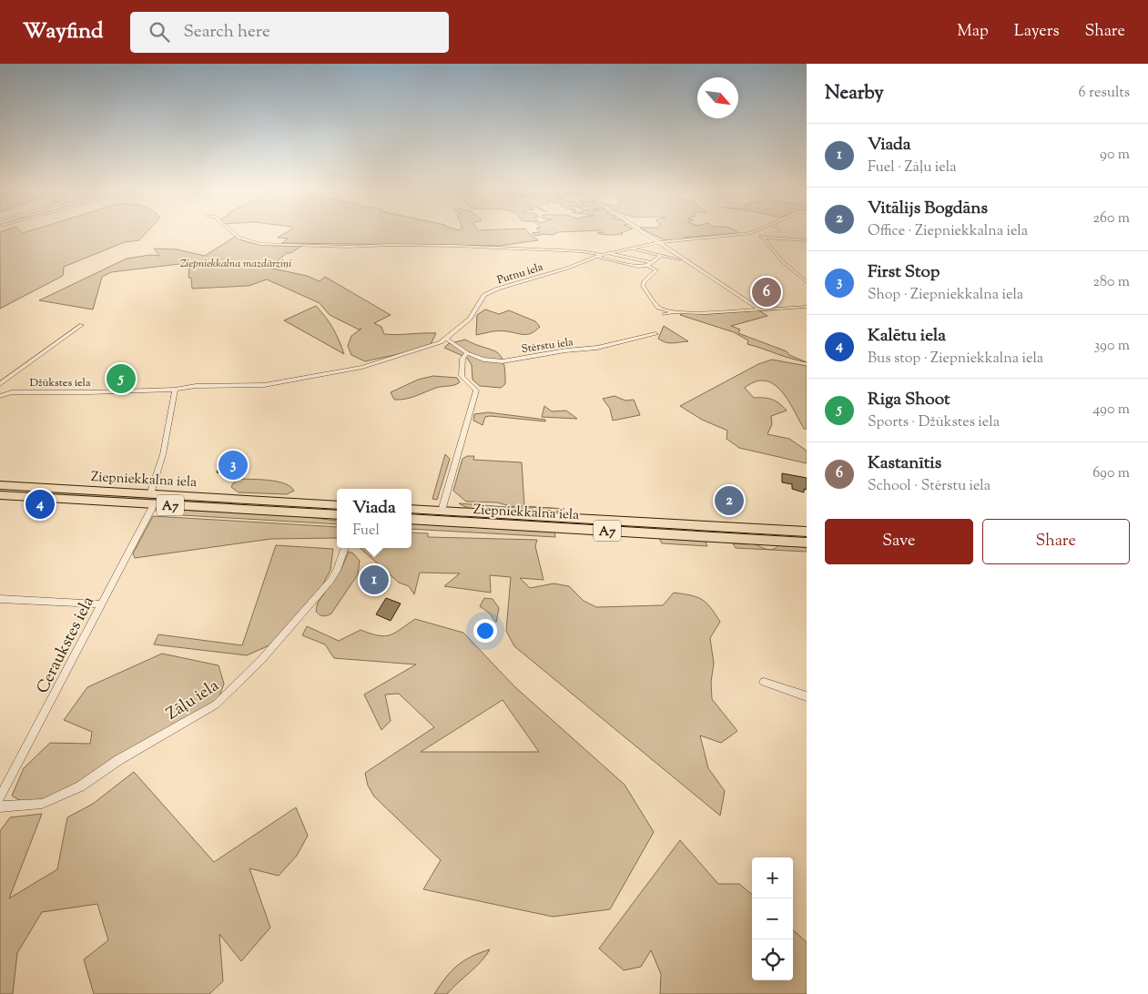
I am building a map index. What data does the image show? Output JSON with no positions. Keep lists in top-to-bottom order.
{
  "streets": {
    "highway": ["Ziepniekkalna iela", "A7"],
    "street": [
      "Putnu iela",
      "Stērstu iela",
      "Džūkstes iela",
      "Ceraukstes iela",
      "Zāļu iela"
    ]
  },
  "crossings": [
    ["Putnu iela", "Stērstu iela"],
    ["Putnu iela", "Džūkstes iela"],
    ["Putnu iela", "Ceraukstes iela"],
    ["Džūkstes iela", "Ceraukstes iela"],
    ["Ziepniekkalna iela", "Ceraukstes iela"]
  ],
  "parks": ["Ziepniekkalna mazdārziņi"],
  "north": "bottom right",
  "page": {
    "header": "Wayfind",
    "search": "Search here",
    "nav": ["Map", "Layers", "Share"],
    "heading": ["Nearby", "6 results"],
    "list": [
      {
        "mark": "1",
        "name": "Viada",
        "note": "Fuel · Zāļu iela",
        "value": "90 m"
      },
      {
        "mark": "2",
        "name": "Vitālijs Bogdāns",
        "note": "Office · Ziepniekkalna iela",
        "value": "260 m"
      },
      {
        "mark": "3",
        "name": "First Stop",
        "note": "Shop · Ziepniekkalna iela",
        "value": "280 m"
      },
      {
        "mark": "4",
        "name": "Kalētu iela",
        "note": "Bus stop · Ziepniekkalna iela",
        "value": "390 m"
      },
      {
        "mark": "5",
        "name": "Riga Shoot",
        "note": "Sports · Džūkstes iela",
        "value": "490 m"
      },
      {
        "mark": "6",
        "name": "Kastanītis",
        "note": "School · Stērstu iela",
        "value": "690 m"
      }
    ],
    "pins": [
      "6",
      "5",
      "3",
      "2",
      "4",
      "1"
    ],
    "popup": ["Viada", "Fuel"],
    "buttons": ["Save", "Share"],
    "map_buttons": ["+", "−"]
  }
}
